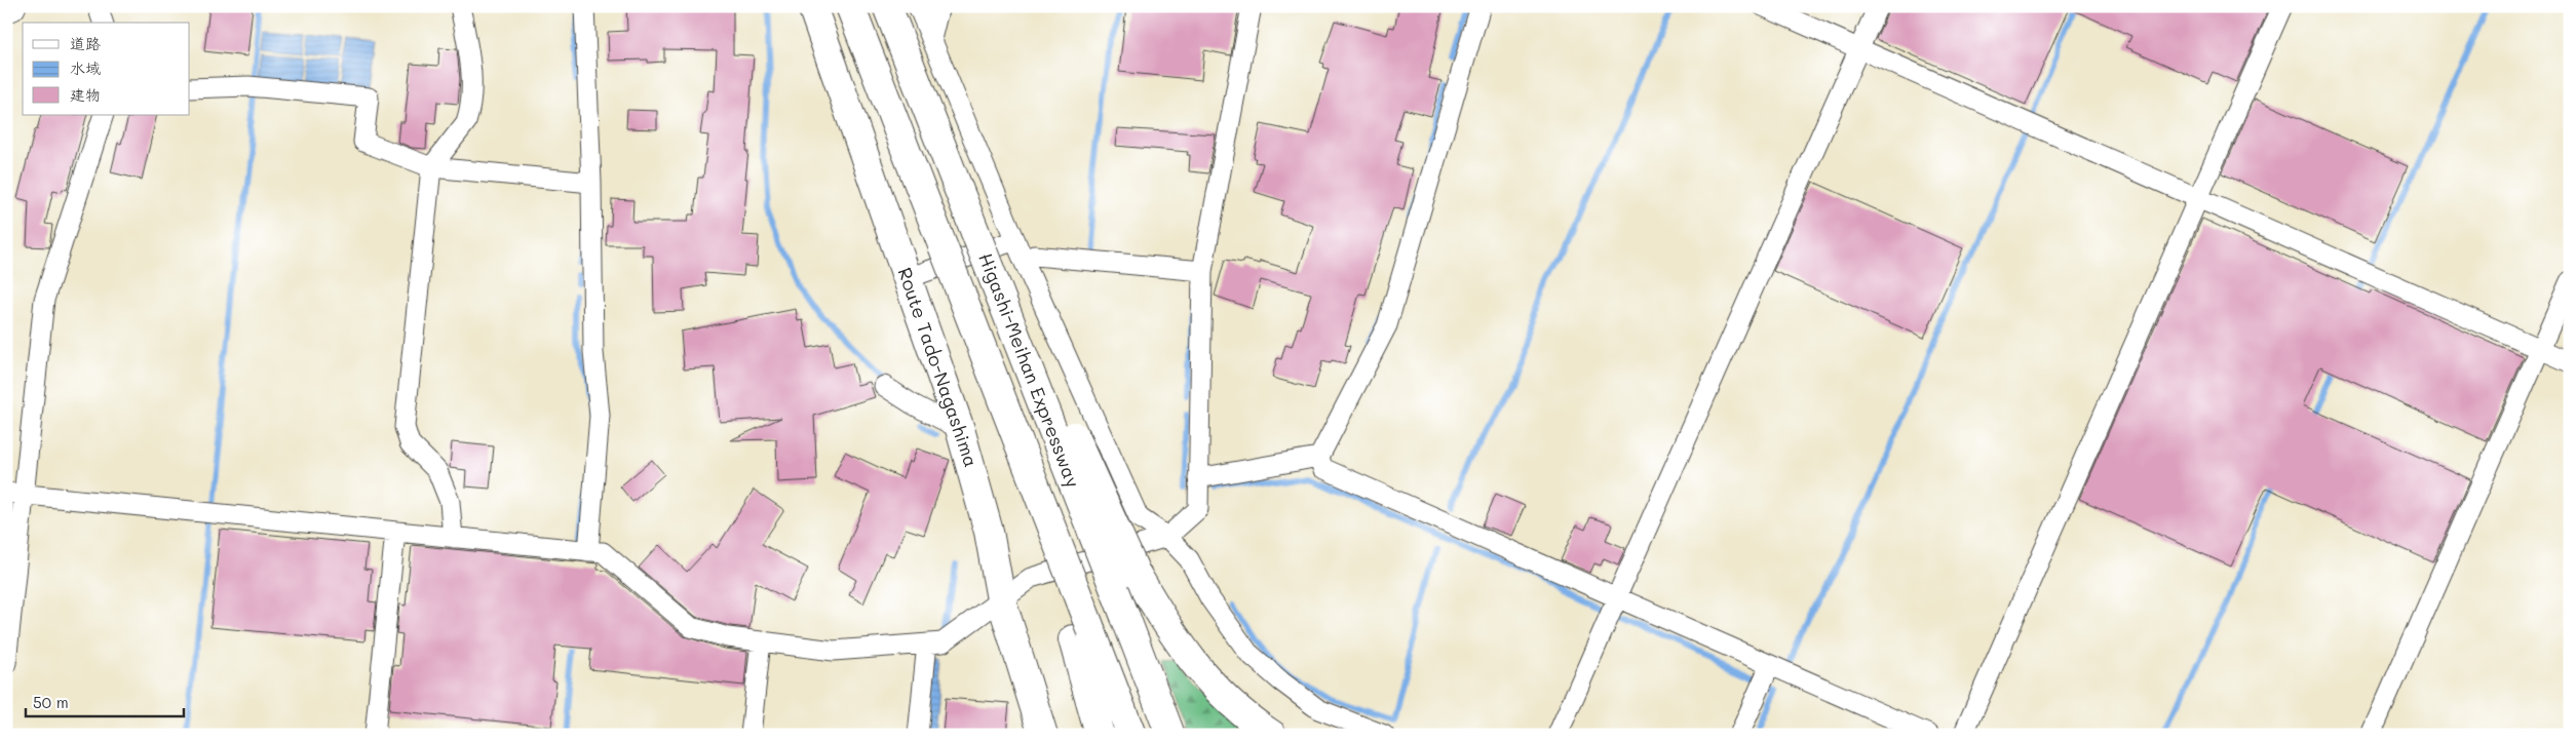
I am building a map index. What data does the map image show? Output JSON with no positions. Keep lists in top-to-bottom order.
{
  "streets": {
    "main road": ["Route Tado-Nagashima", "Higashi-Meihan Expressway"]
  },
  "legend": ["道路", "水域", "建物"],
  "scale_bar": "50 m"
}
